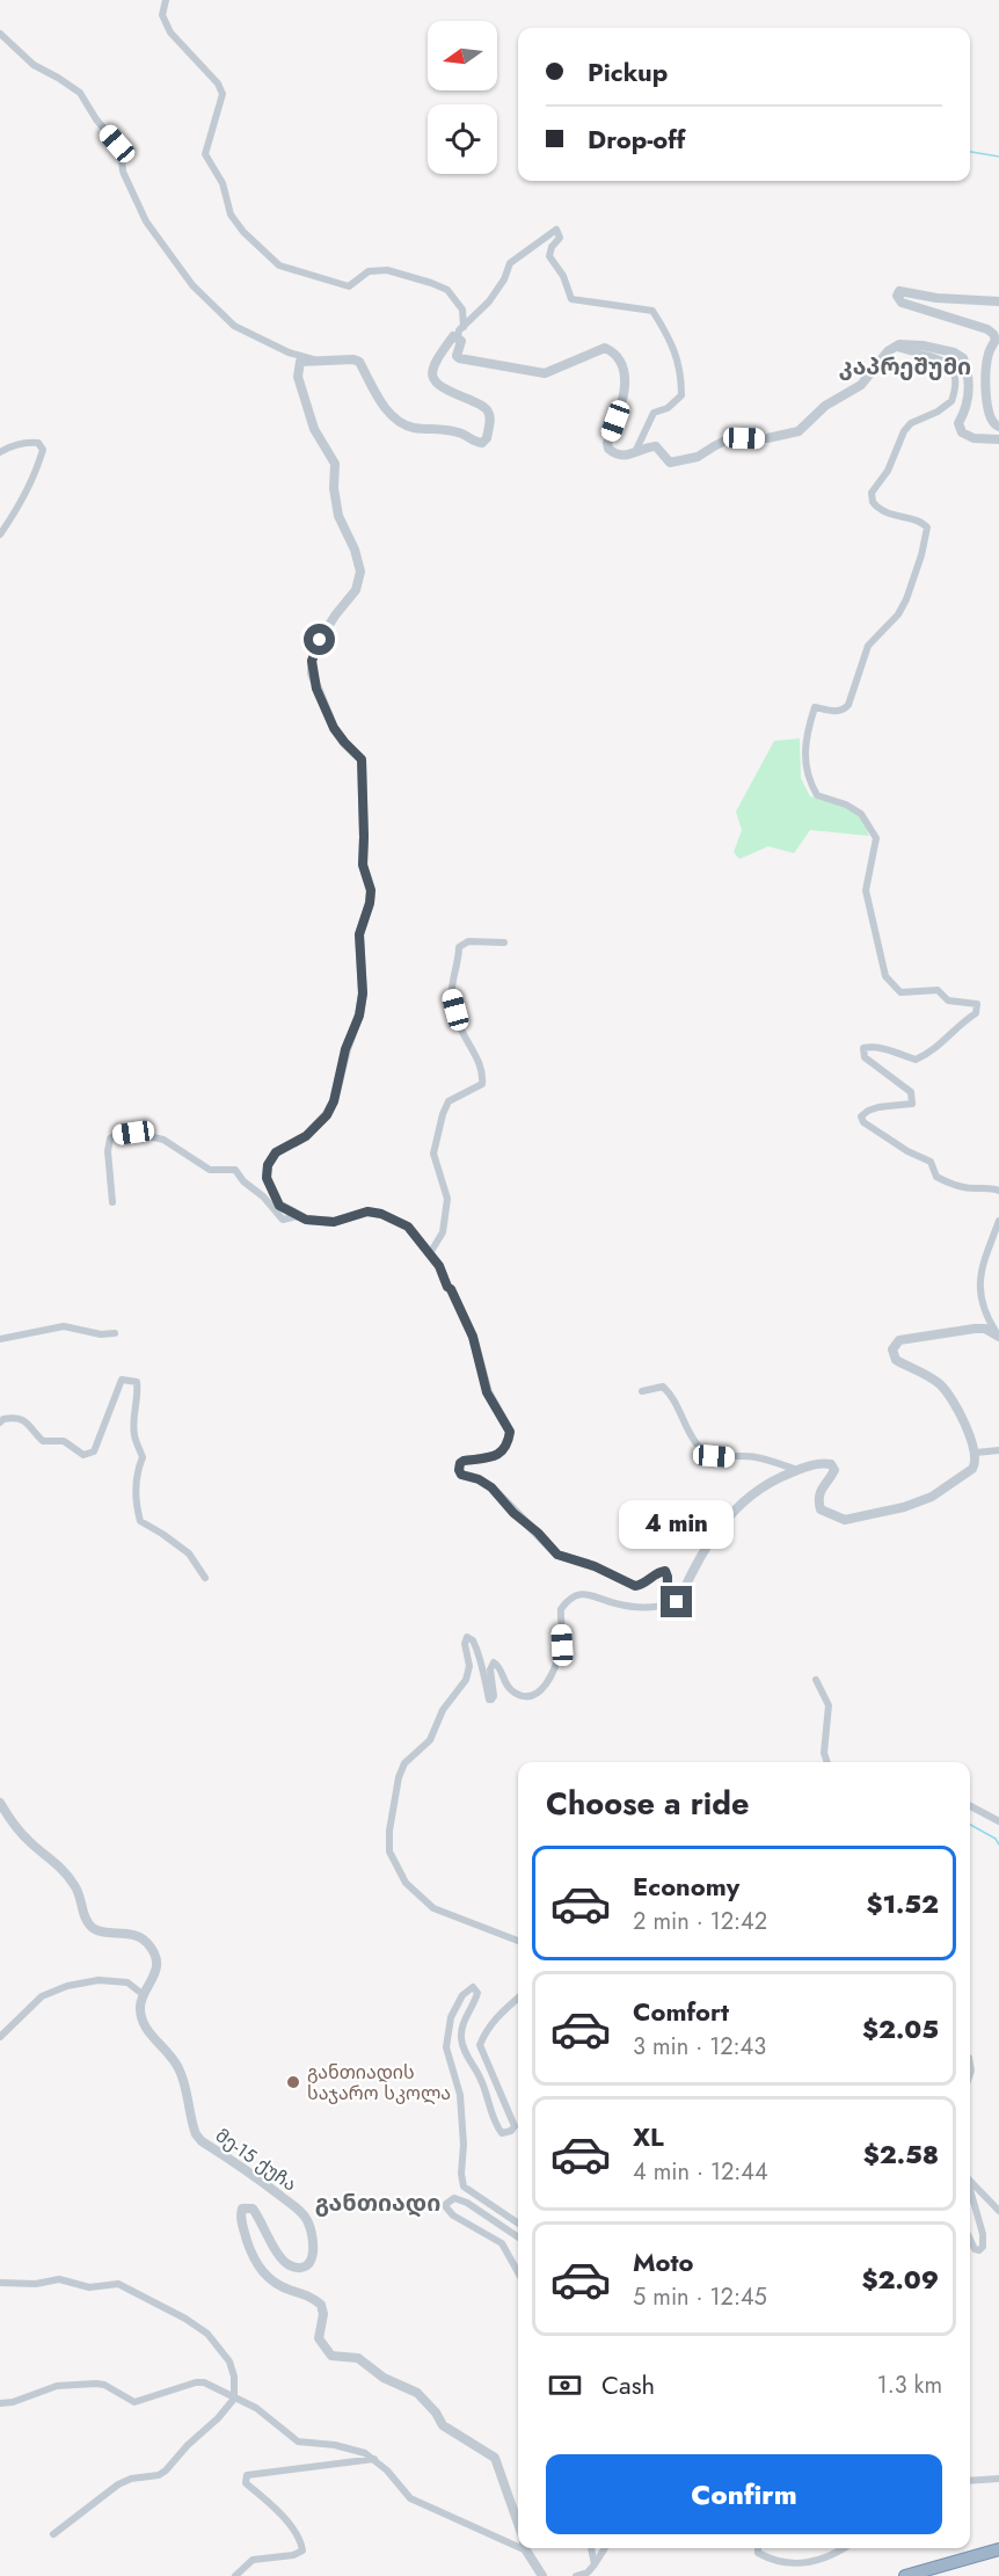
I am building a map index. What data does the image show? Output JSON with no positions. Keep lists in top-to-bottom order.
{
  "streets": {
    "street": ["მე-15 ქუჩა"]
  },
  "districts": ["კაპრეშუმი", "განთიადი"],
  "places": ["განთიადის საჯარო სკოლა"],
  "north": "left",
  "page": {
    "banner": ["Pickup", "Drop-off"],
    "bubble": "4 min",
    "heading": "Choose a ride",
    "list": [
      {
        "name": "Economy",
        "note": "2 min · 12:42",
        "value": "$1.52"
      },
      {
        "name": "Comfort",
        "note": "3 min · 12:43",
        "value": "$2.05"
      },
      {
        "name": "XL",
        "note": "4 min · 12:44",
        "value": "$2.58"
      },
      {
        "name": "Moto",
        "note": "5 min · 12:45",
        "value": "$2.09"
      }
    ],
    "pay": ["Cash", "1.3 km"],
    "buttons": "Confirm"
  }
}
